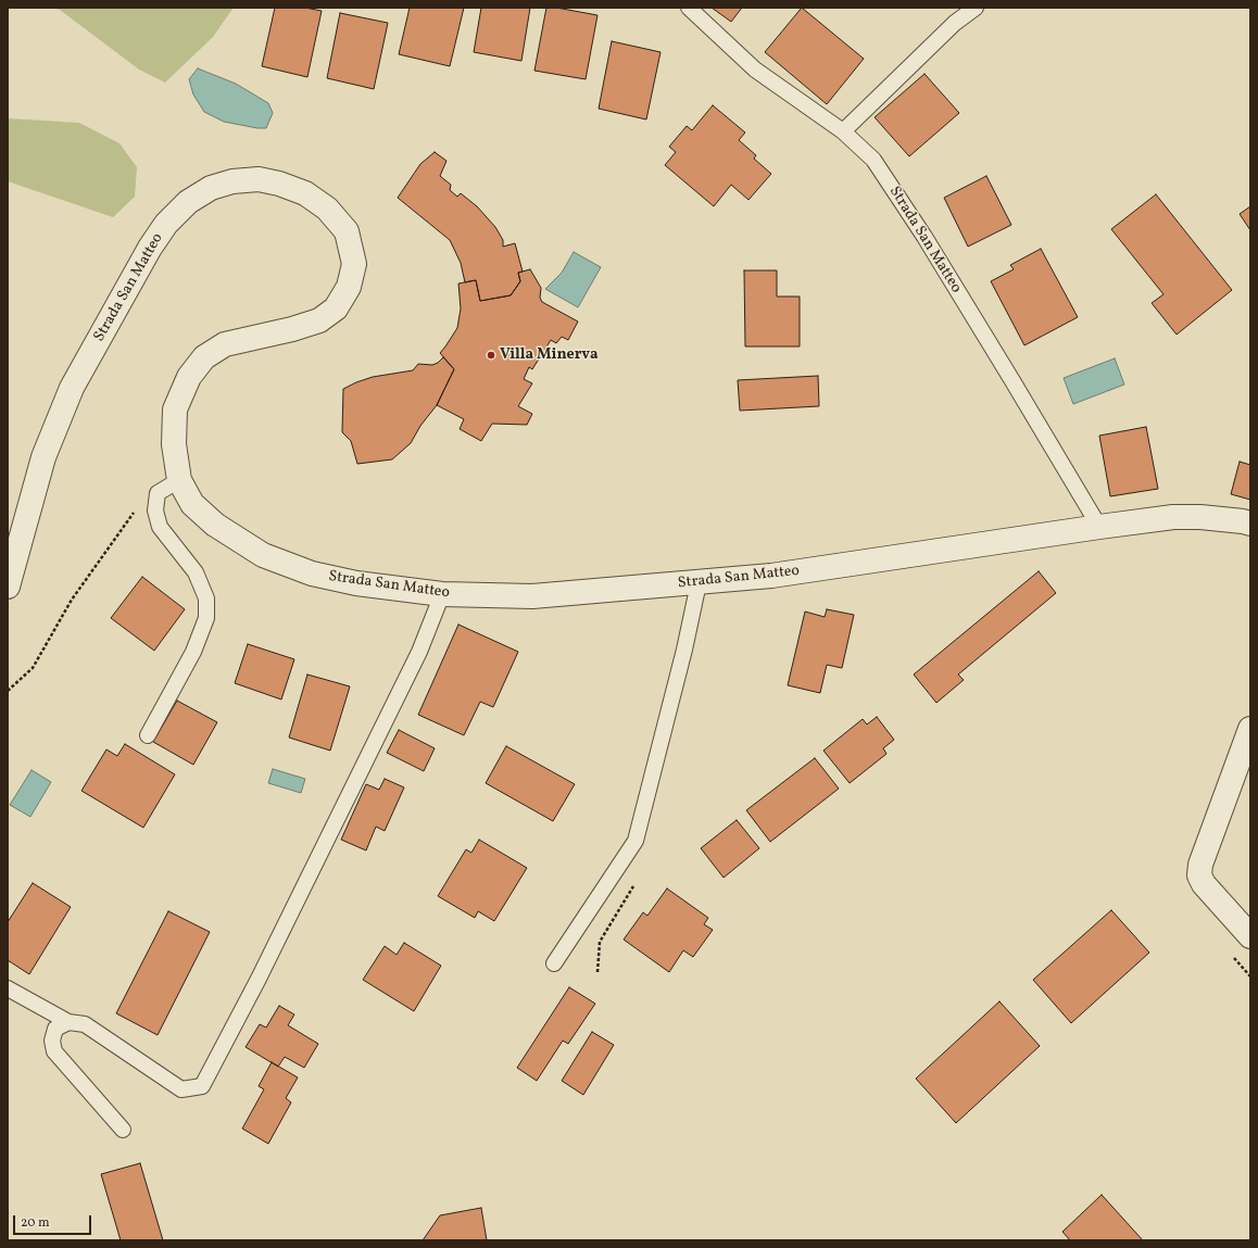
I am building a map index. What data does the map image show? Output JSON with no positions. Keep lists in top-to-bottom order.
{
  "streets": {
    "street": ["Strada San Matteo"]
  },
  "places": ["Villa Minerva"],
  "scale_bar": "20 m"
}
